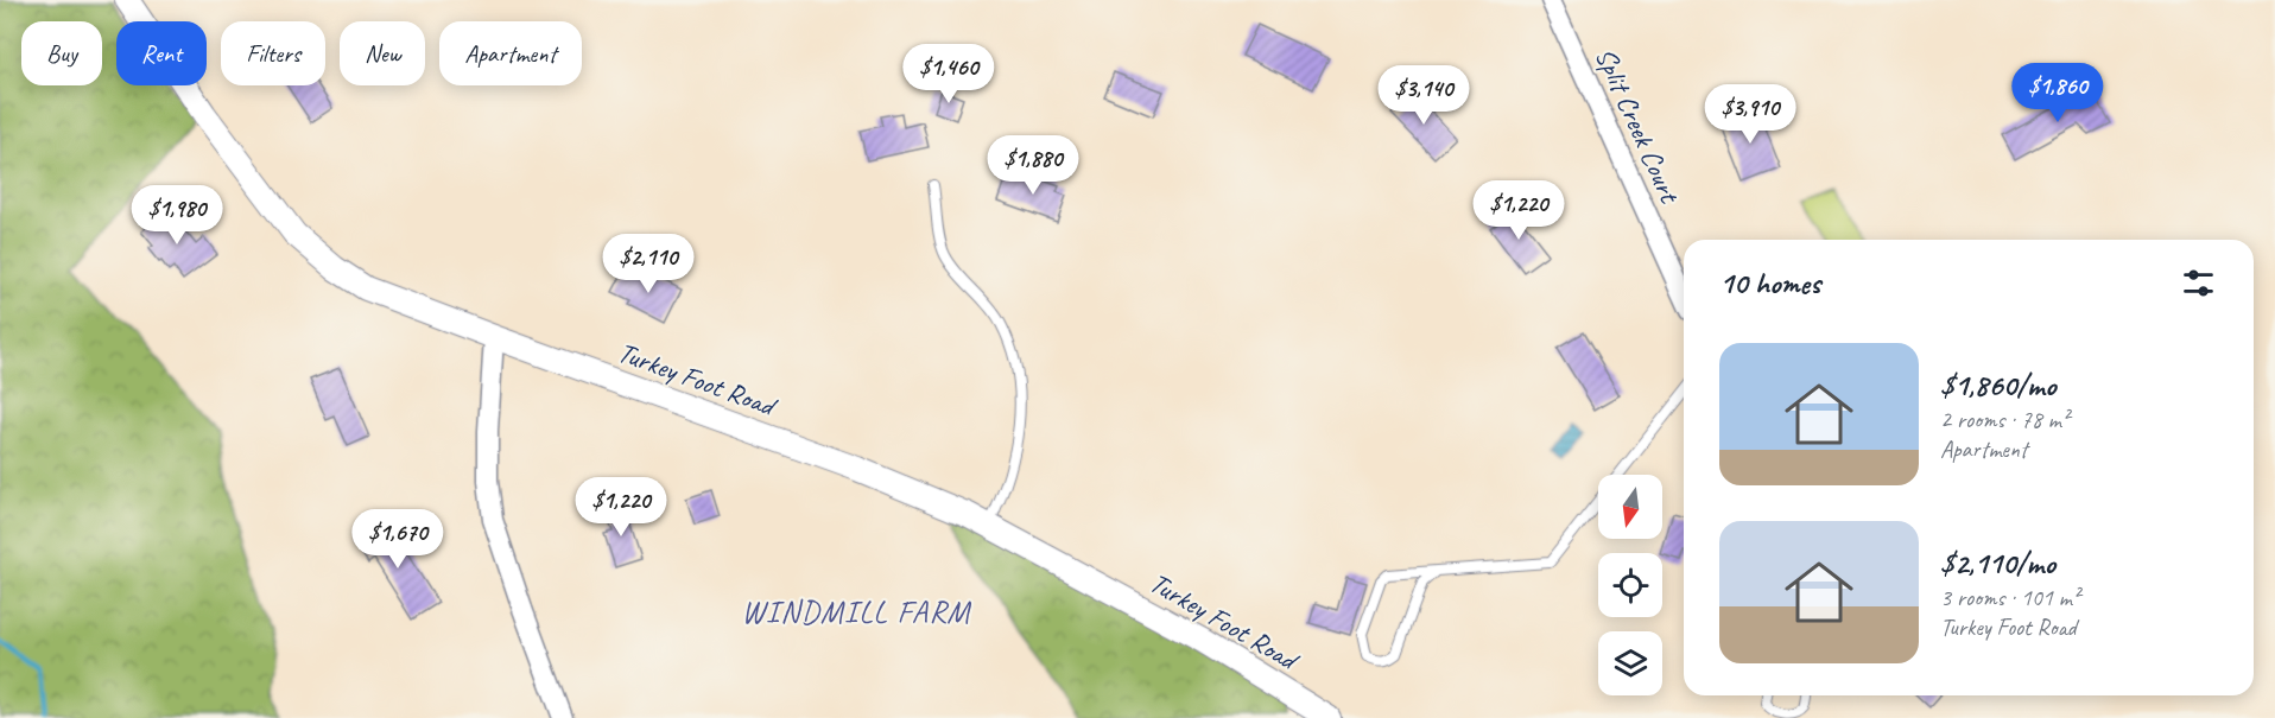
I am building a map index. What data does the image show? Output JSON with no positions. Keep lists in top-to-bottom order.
{
  "streets": {
    "street": ["Split Creek Court", "Turkey Foot Road"]
  },
  "districts": ["WINDMILL FARM"],
  "north": "bottom",
  "page": {
    "chip": [
      "Buy",
      "Rent",
      "Filters",
      "New",
      "Apartment"
    ],
    "price": [
      "$1,460",
      "$1,860",
      "$3,140",
      "$3,910",
      "$1,880",
      "$1,220",
      "$1,980",
      "$2,110",
      "$1,220",
      "$1,670"
    ],
    "heading": "10 homes",
    "list": [
      {
        "name": "$1,860/mo",
        "note": "2 rooms · 78 m² · Apartment"
      },
      {
        "name": "$2,110/mo",
        "note": "3 rooms · 101 m² · Turkey Foot Road"
      }
    ]
  }
}
